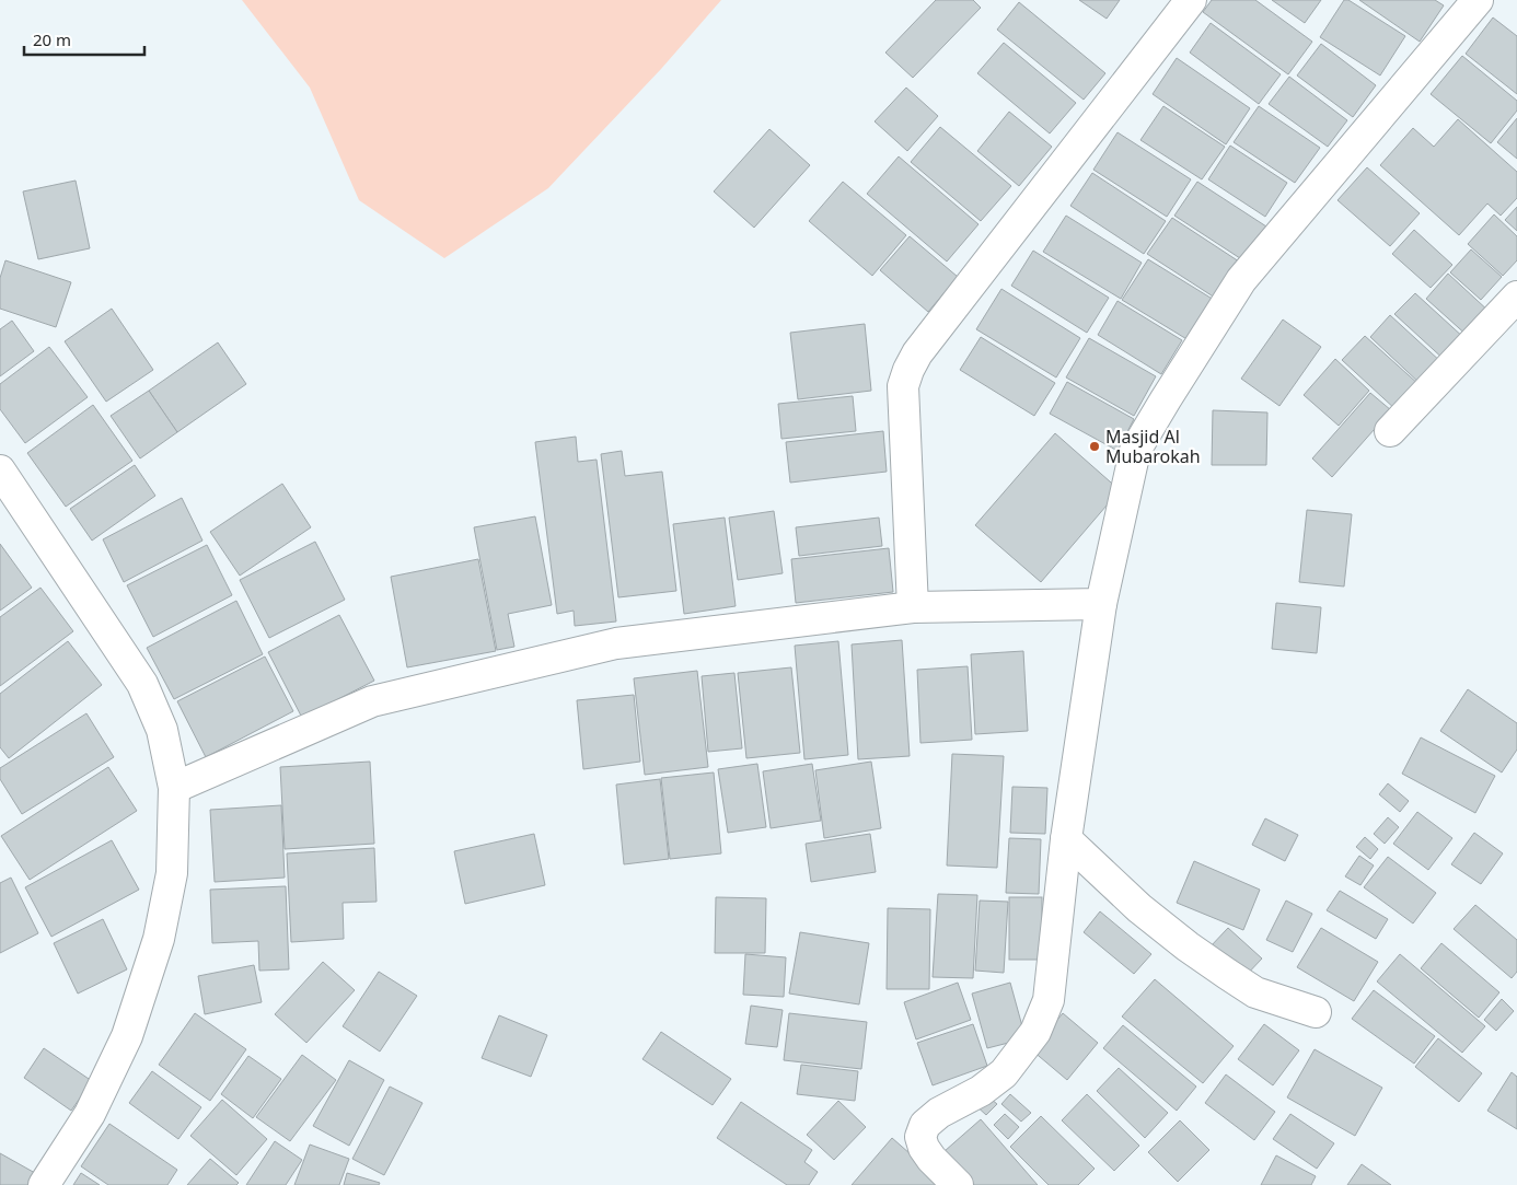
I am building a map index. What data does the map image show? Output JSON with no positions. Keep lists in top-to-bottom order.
{
  "places": ["Masjid Al Mubarokah"],
  "scale_bar": "20 m"
}
